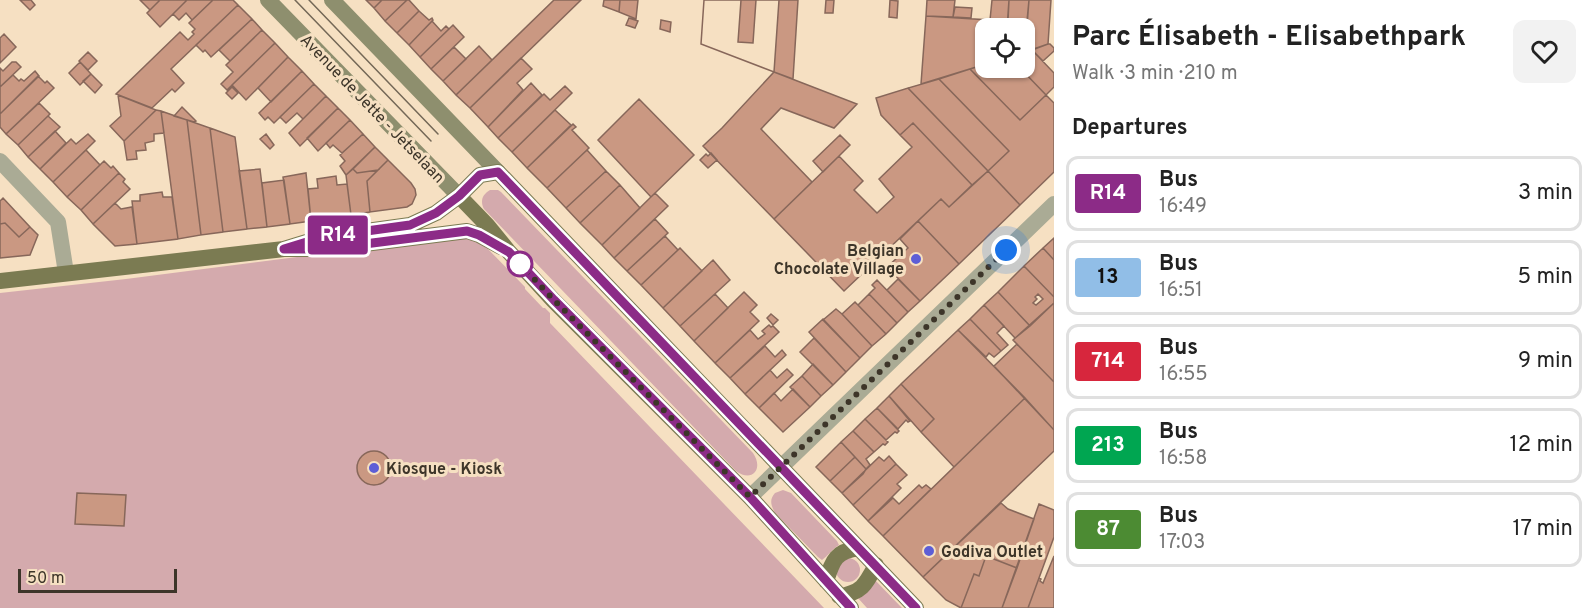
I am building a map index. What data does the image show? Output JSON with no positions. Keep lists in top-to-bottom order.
{
  "streets": {
    "main road": ["Avenue de Jette - Jetselaan"]
  },
  "places": ["Belgian Chocolate Village", "Kiosque - Kiosk", "Godiva Outlet"],
  "lines": ["bus line R14"],
  "scale_bar": "50 m",
  "page": {
    "on_map": "R14",
    "heading": [
      ["Parc Élisabeth - Elisabethpark", "Walk · 3 min · 210 m"],
      "Departures"
    ],
    "list": [
      {
        "mark": "R14",
        "name": "Bus",
        "note": "16:49",
        "value": "3 min"
      },
      {
        "mark": "13",
        "name": "Bus",
        "note": "16:51",
        "value": "5 min"
      },
      {
        "mark": "714",
        "name": "Bus",
        "note": "16:55",
        "value": "9 min"
      },
      {
        "mark": "213",
        "name": "Bus",
        "note": "16:58",
        "value": "12 min"
      },
      {
        "mark": "87",
        "name": "Bus",
        "note": "17:03",
        "value": "17 min"
      }
    ],
    "scale": "50 m"
  }
}
